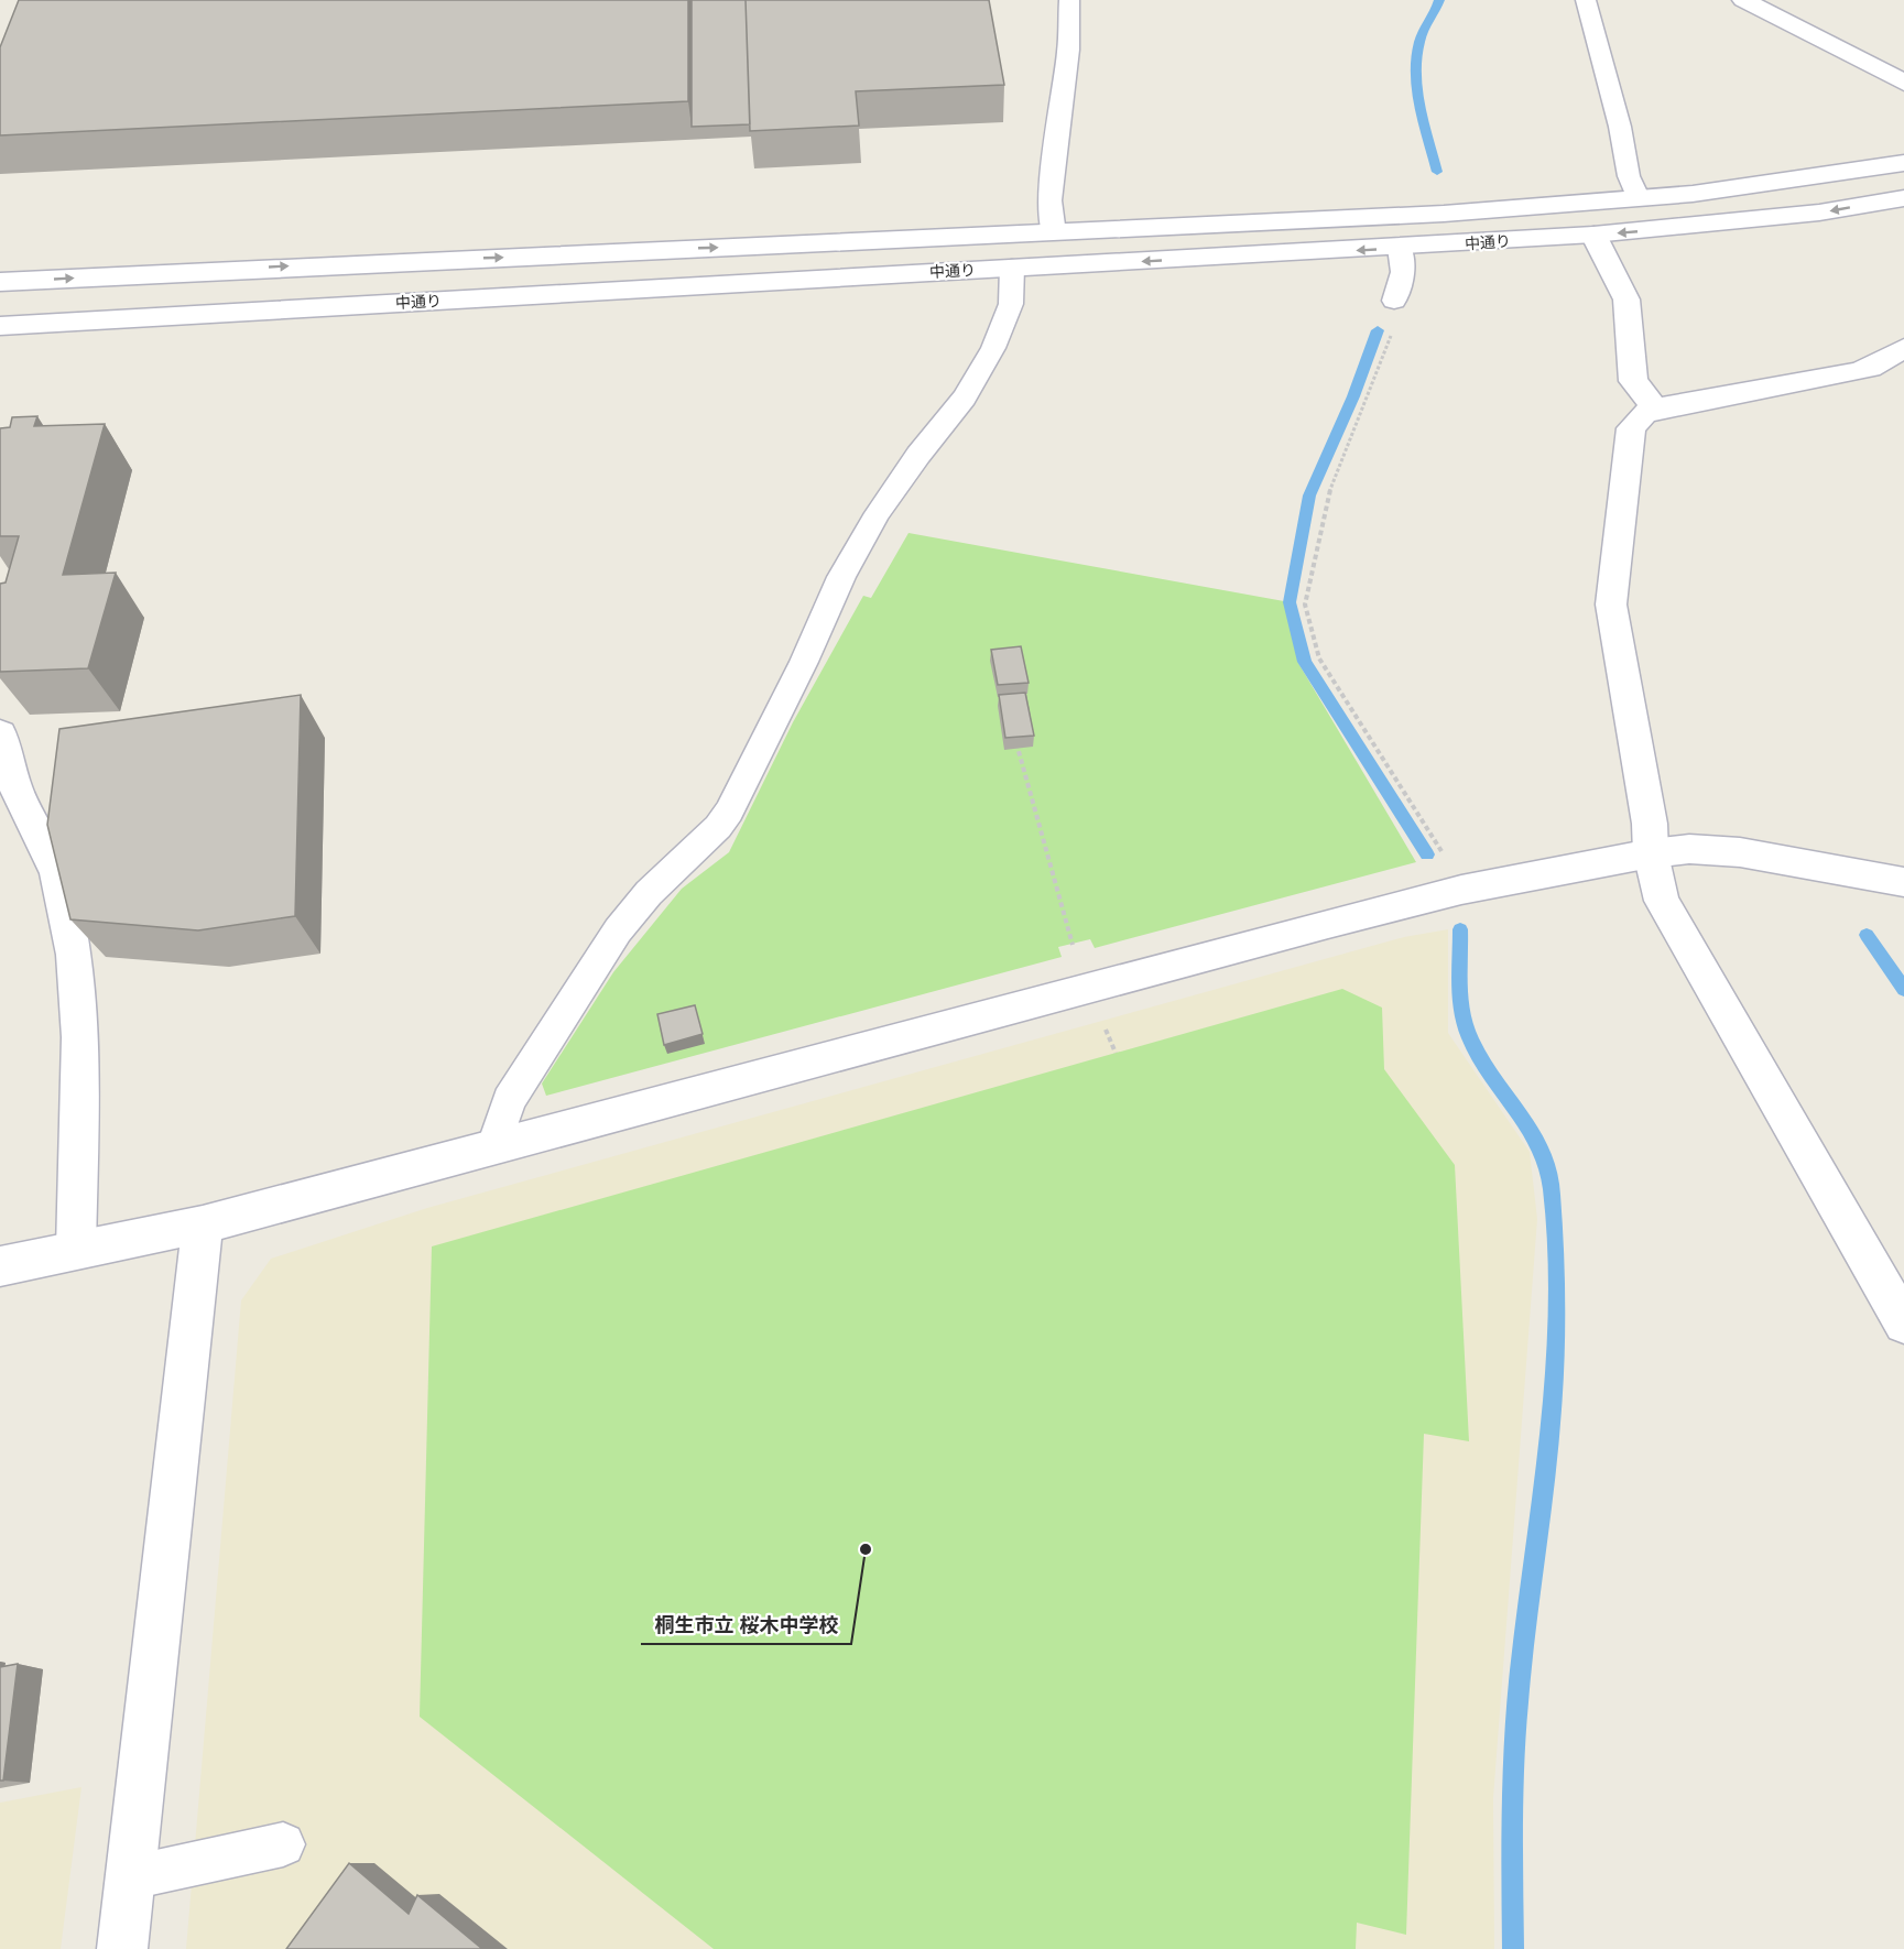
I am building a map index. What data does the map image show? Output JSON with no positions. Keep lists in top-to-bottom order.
{
  "streets": {
    "street": ["中通り"]
  },
  "places": ["桐生市立 桜木中学校"]
}
